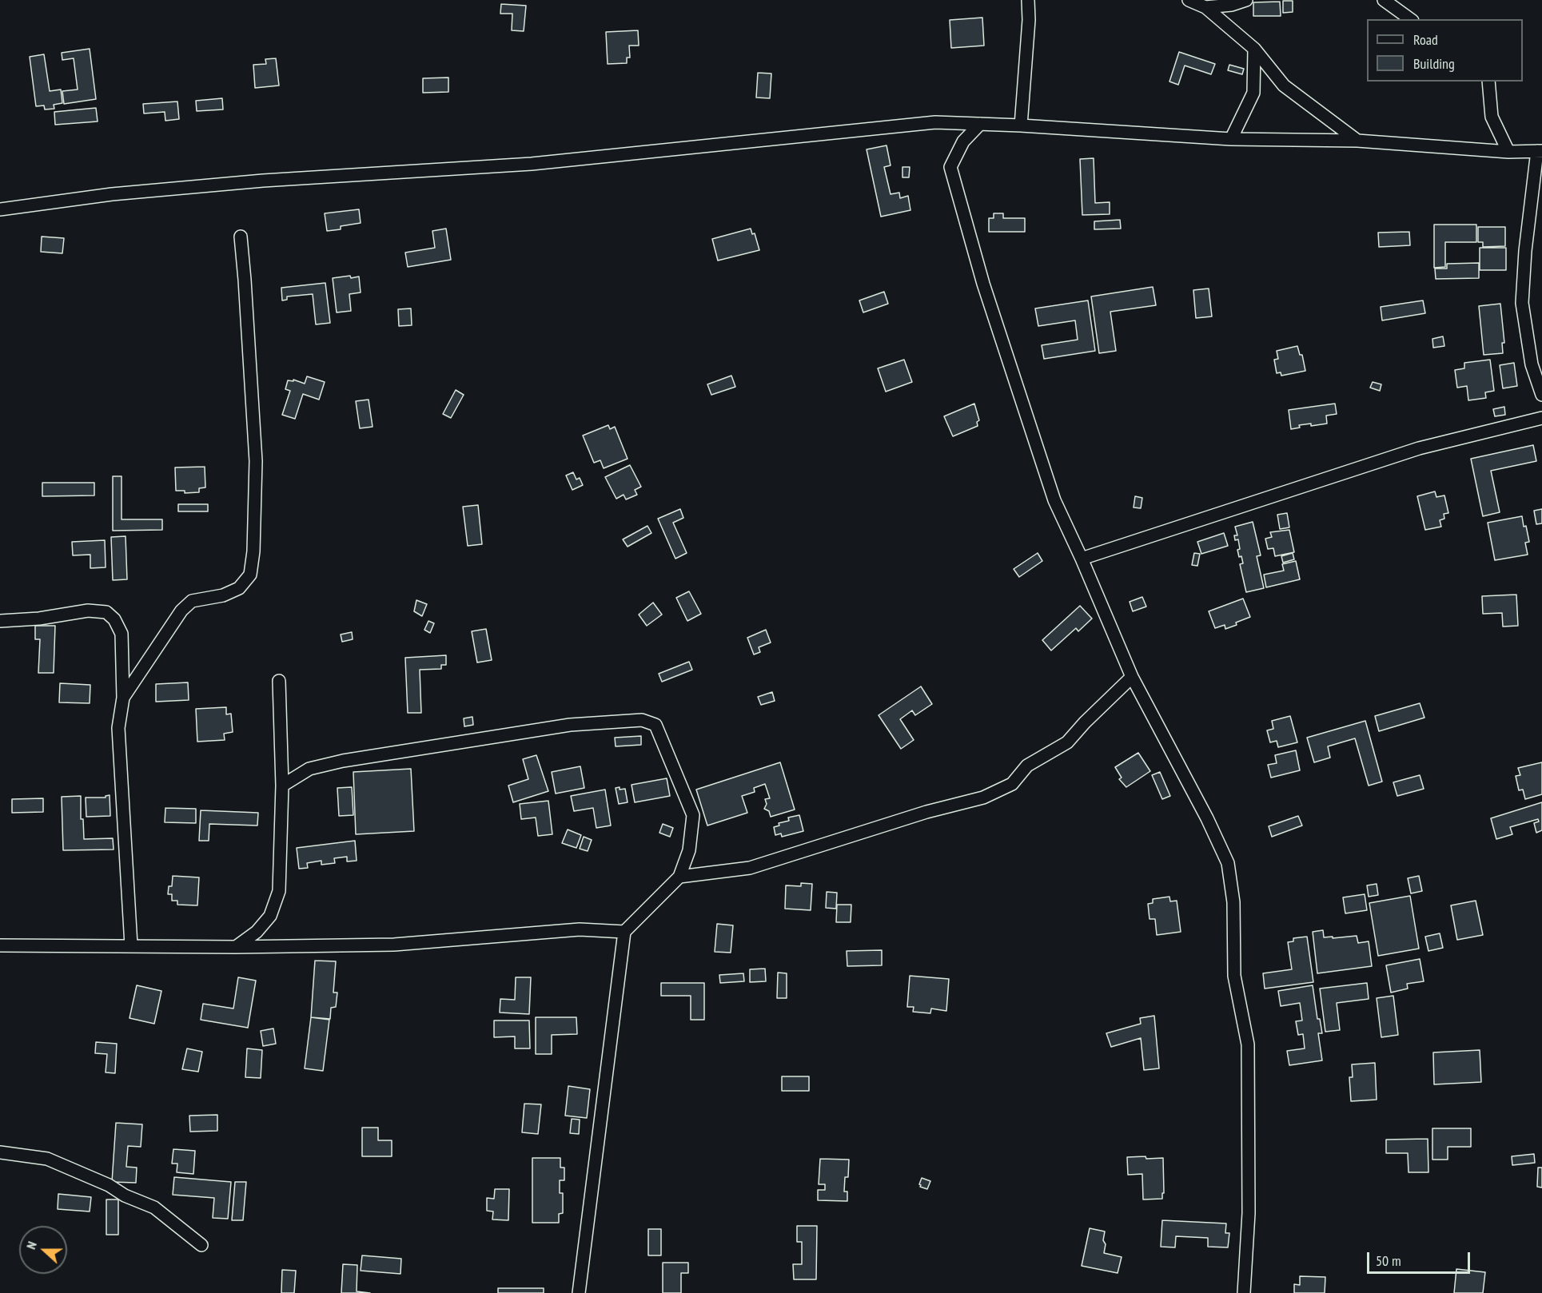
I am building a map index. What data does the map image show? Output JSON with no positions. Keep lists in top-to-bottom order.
{
  "legend": ["Road", "Building"],
  "scale_bar": "50 m",
  "north": "left"
}
